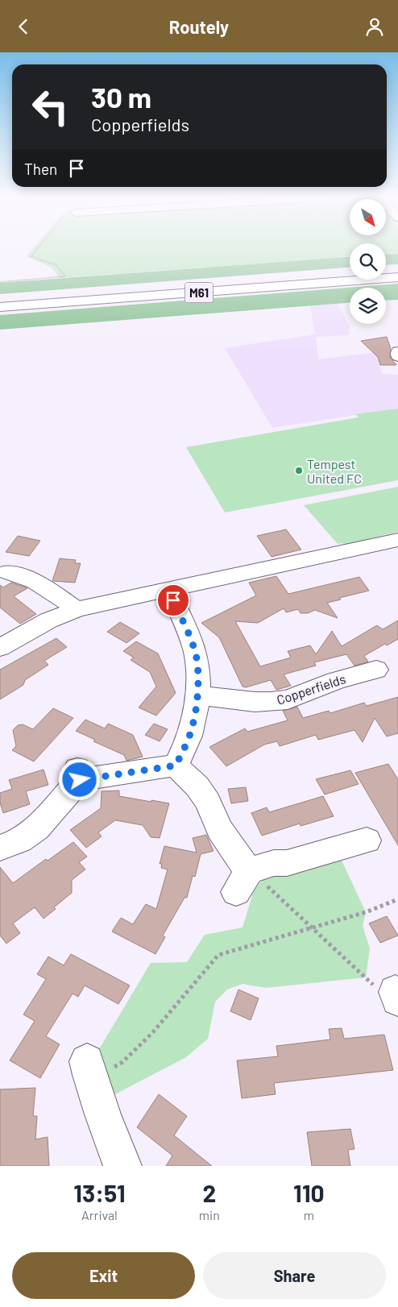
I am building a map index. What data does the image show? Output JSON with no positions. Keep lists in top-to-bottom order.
{
  "streets": {
    "main road": ["M61", "Copperfields"]
  },
  "places": ["Tempest United FC"],
  "north": "bottom right",
  "page": {
    "header": "Routely",
    "turn": ["30 m", "Copperfields"],
    "then": "Then",
    "eta": [
      "13:51",
      "Arrival",
      "2",
      "min",
      "110",
      "m"
    ],
    "buttons": ["Exit", "Share"]
  }
}
